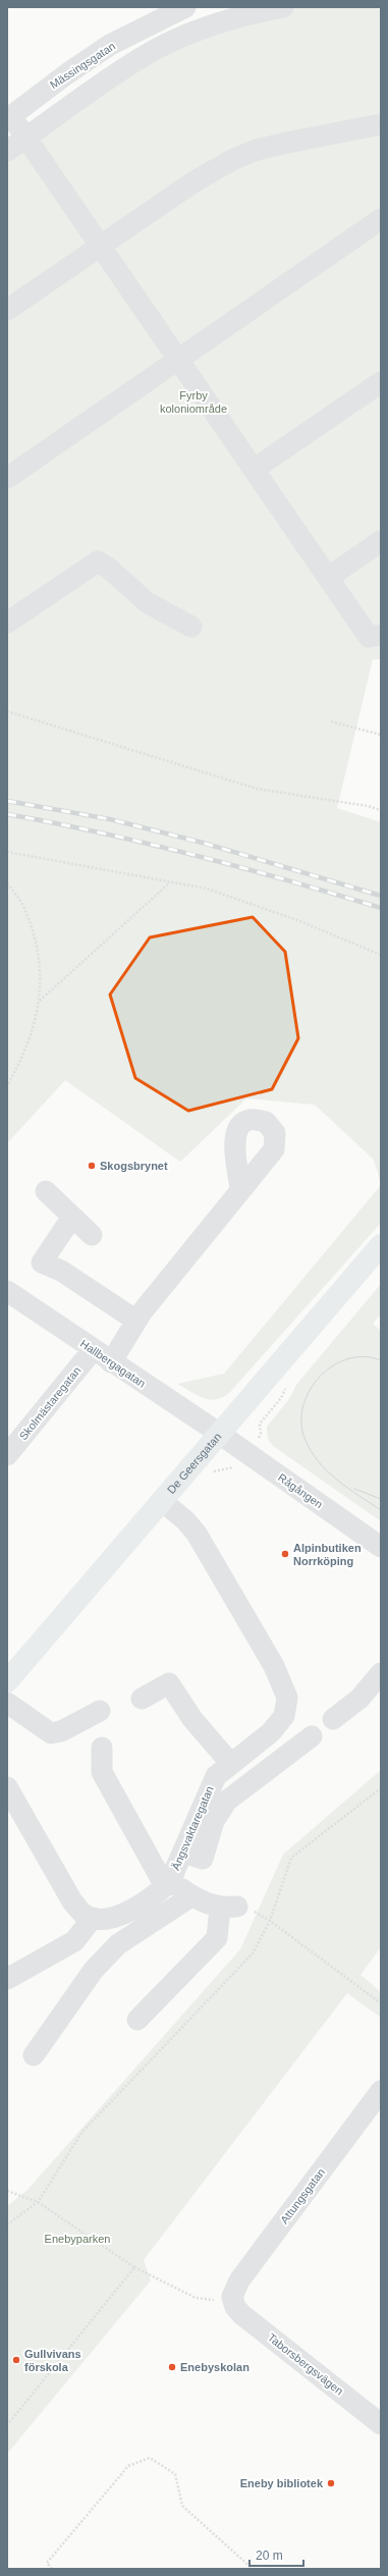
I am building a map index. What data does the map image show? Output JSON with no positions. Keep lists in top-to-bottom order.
{
  "streets": {
    "main road": ["De Geersgatan"],
    "street": [
      "Mässingsgatan",
      "Hallbergagatan",
      "Skolmästaregatan",
      "Rågången",
      "Ängsvaktaregatan",
      "Attungsgatan",
      "Taborsbergsvägen"
    ]
  },
  "crossings": [
    ["Hallbergagatan", "Skolmästaregatan"],
    ["Hallbergagatan", "De Geersgatan"],
    ["Hallbergagatan", "Rågången"],
    ["De Geersgatan", "Rågången"],
    ["De Geersgatan", "Ängsvaktaregatan"],
    ["Attungsgatan", "Taborsbergsvägen"]
  ],
  "parks": ["Fyrby koloniområde", "Enebyparken"],
  "places": [
    "Skogsbrynet",
    "Alpinbutiken Norrköping",
    "Gullvivans förskola",
    "Enebyskolan",
    "Eneby bibliotek"
  ],
  "scale_bar": "20 m"
}
